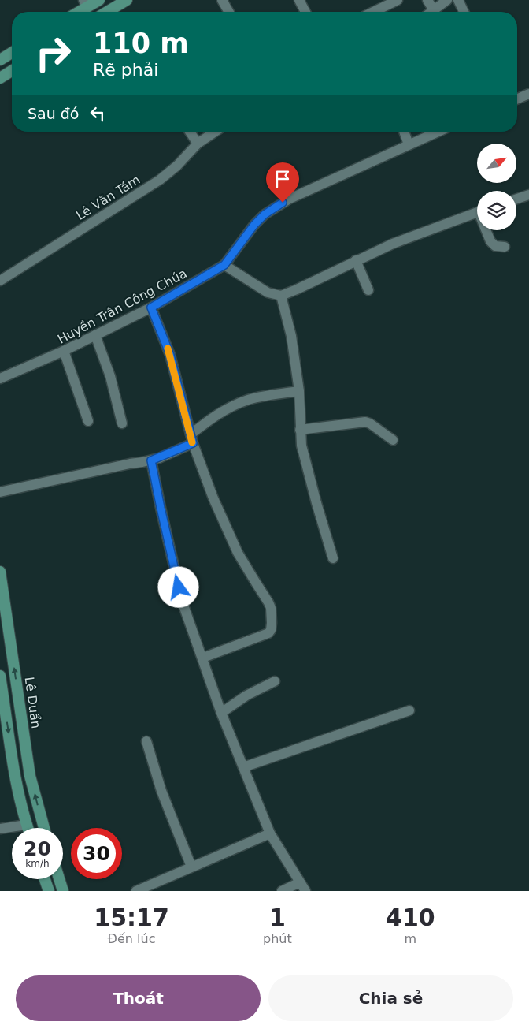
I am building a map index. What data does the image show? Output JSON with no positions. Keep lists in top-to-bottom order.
{
  "streets": {
    "main road": ["Lê Duẩn"],
    "street": ["Lê Văn Tám", "Huyền Trân Công Chúa"]
  },
  "north": "top right",
  "page": {
    "turn": ["110 m", "Rẽ phải"],
    "then": "Sau đó",
    "speed": "20 km/h",
    "limit": "30",
    "eta": [
      "15:17",
      "Đến lúc",
      "1",
      "phút",
      "410",
      "m"
    ],
    "buttons": ["Thoát", "Chia sẻ"]
  }
}
